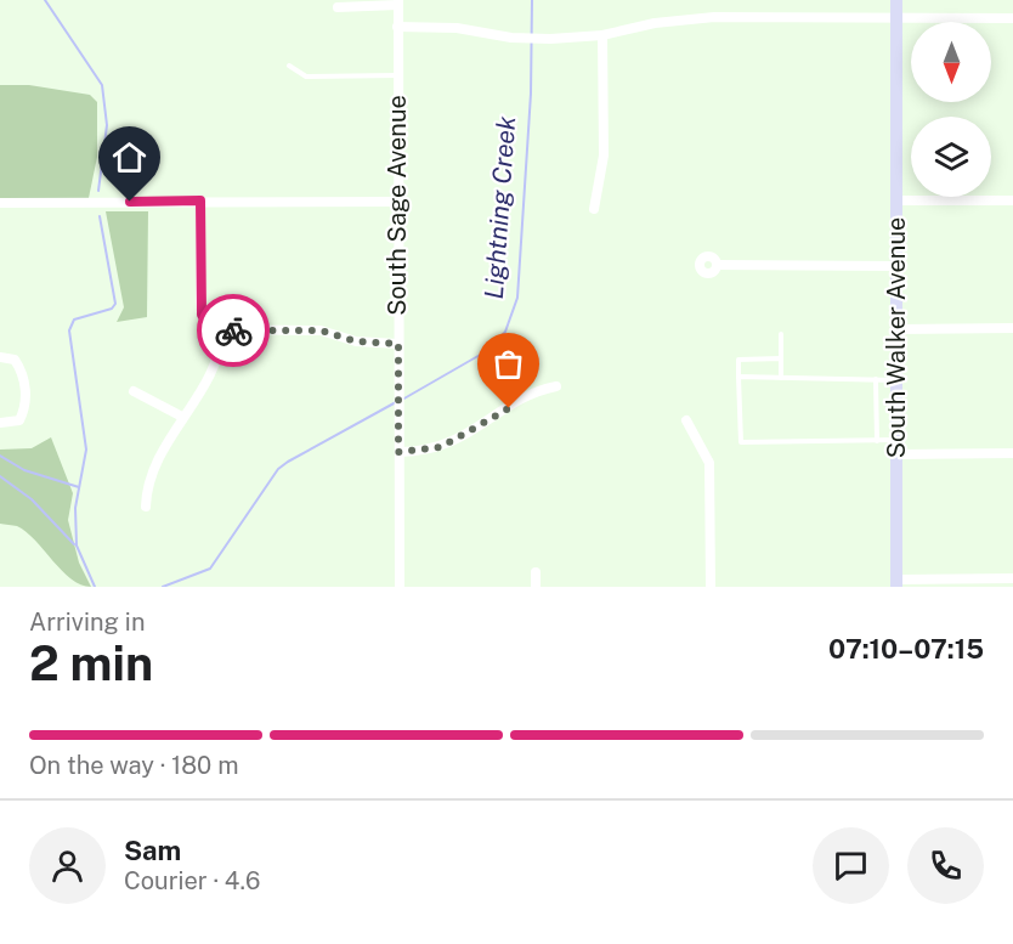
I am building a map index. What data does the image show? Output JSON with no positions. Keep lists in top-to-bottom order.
{
  "streets": {
    "main road": ["South Walker Avenue"],
    "street": ["South Sage Avenue"]
  },
  "water": ["Lightning Creek"],
  "north": "bottom",
  "page": {
    "heading": ["2 min", "Arriving in", "07:10–07:15"],
    "panel": ["Sam", "Courier · 4.6"],
    "bar": "On the way · 180 m"
  }
}
